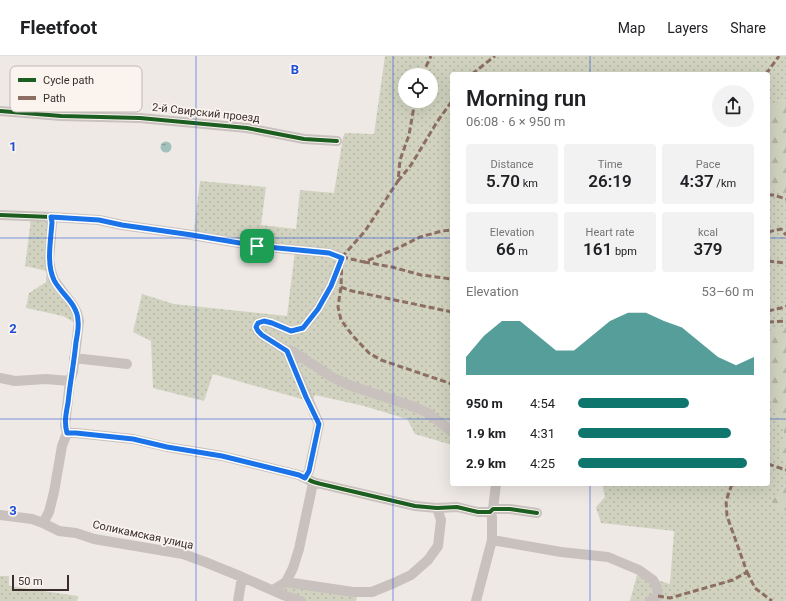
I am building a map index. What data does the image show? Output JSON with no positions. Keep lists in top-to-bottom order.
{
  "streets": {
    "street": ["2-й Свирский проезд", "Соликамская улица"]
  },
  "legend": ["Cycle path", "Path"],
  "scale_bar": "50 m",
  "page": {
    "header": "Fleetfoot",
    "nav": ["Map", "Layers", "Share"],
    "heading": ["Morning run", "06:08 · 6 × 950 m"],
    "stats": [
      ["Distance", "5.70 km"],
      ["Time", "26:19"],
      ["Pace", "4:37 /km"],
      ["Elevation", "66 m"],
      ["Heart rate", "161 bpm"],
      ["kcal", "379"]
    ],
    "chart": ["Elevation", "53–60 m"],
    "list": [
      {
        "name": "950 m",
        "note": "4:54"
      },
      {
        "name": "1.9 km",
        "note": "4:31"
      },
      {
        "name": "2.9 km",
        "note": "4:25"
      }
    ],
    "scale": "50 m"
  },
  "grid": {
    "columns": ["B"],
    "rows": ["1", "2", "3"]
  }
}
